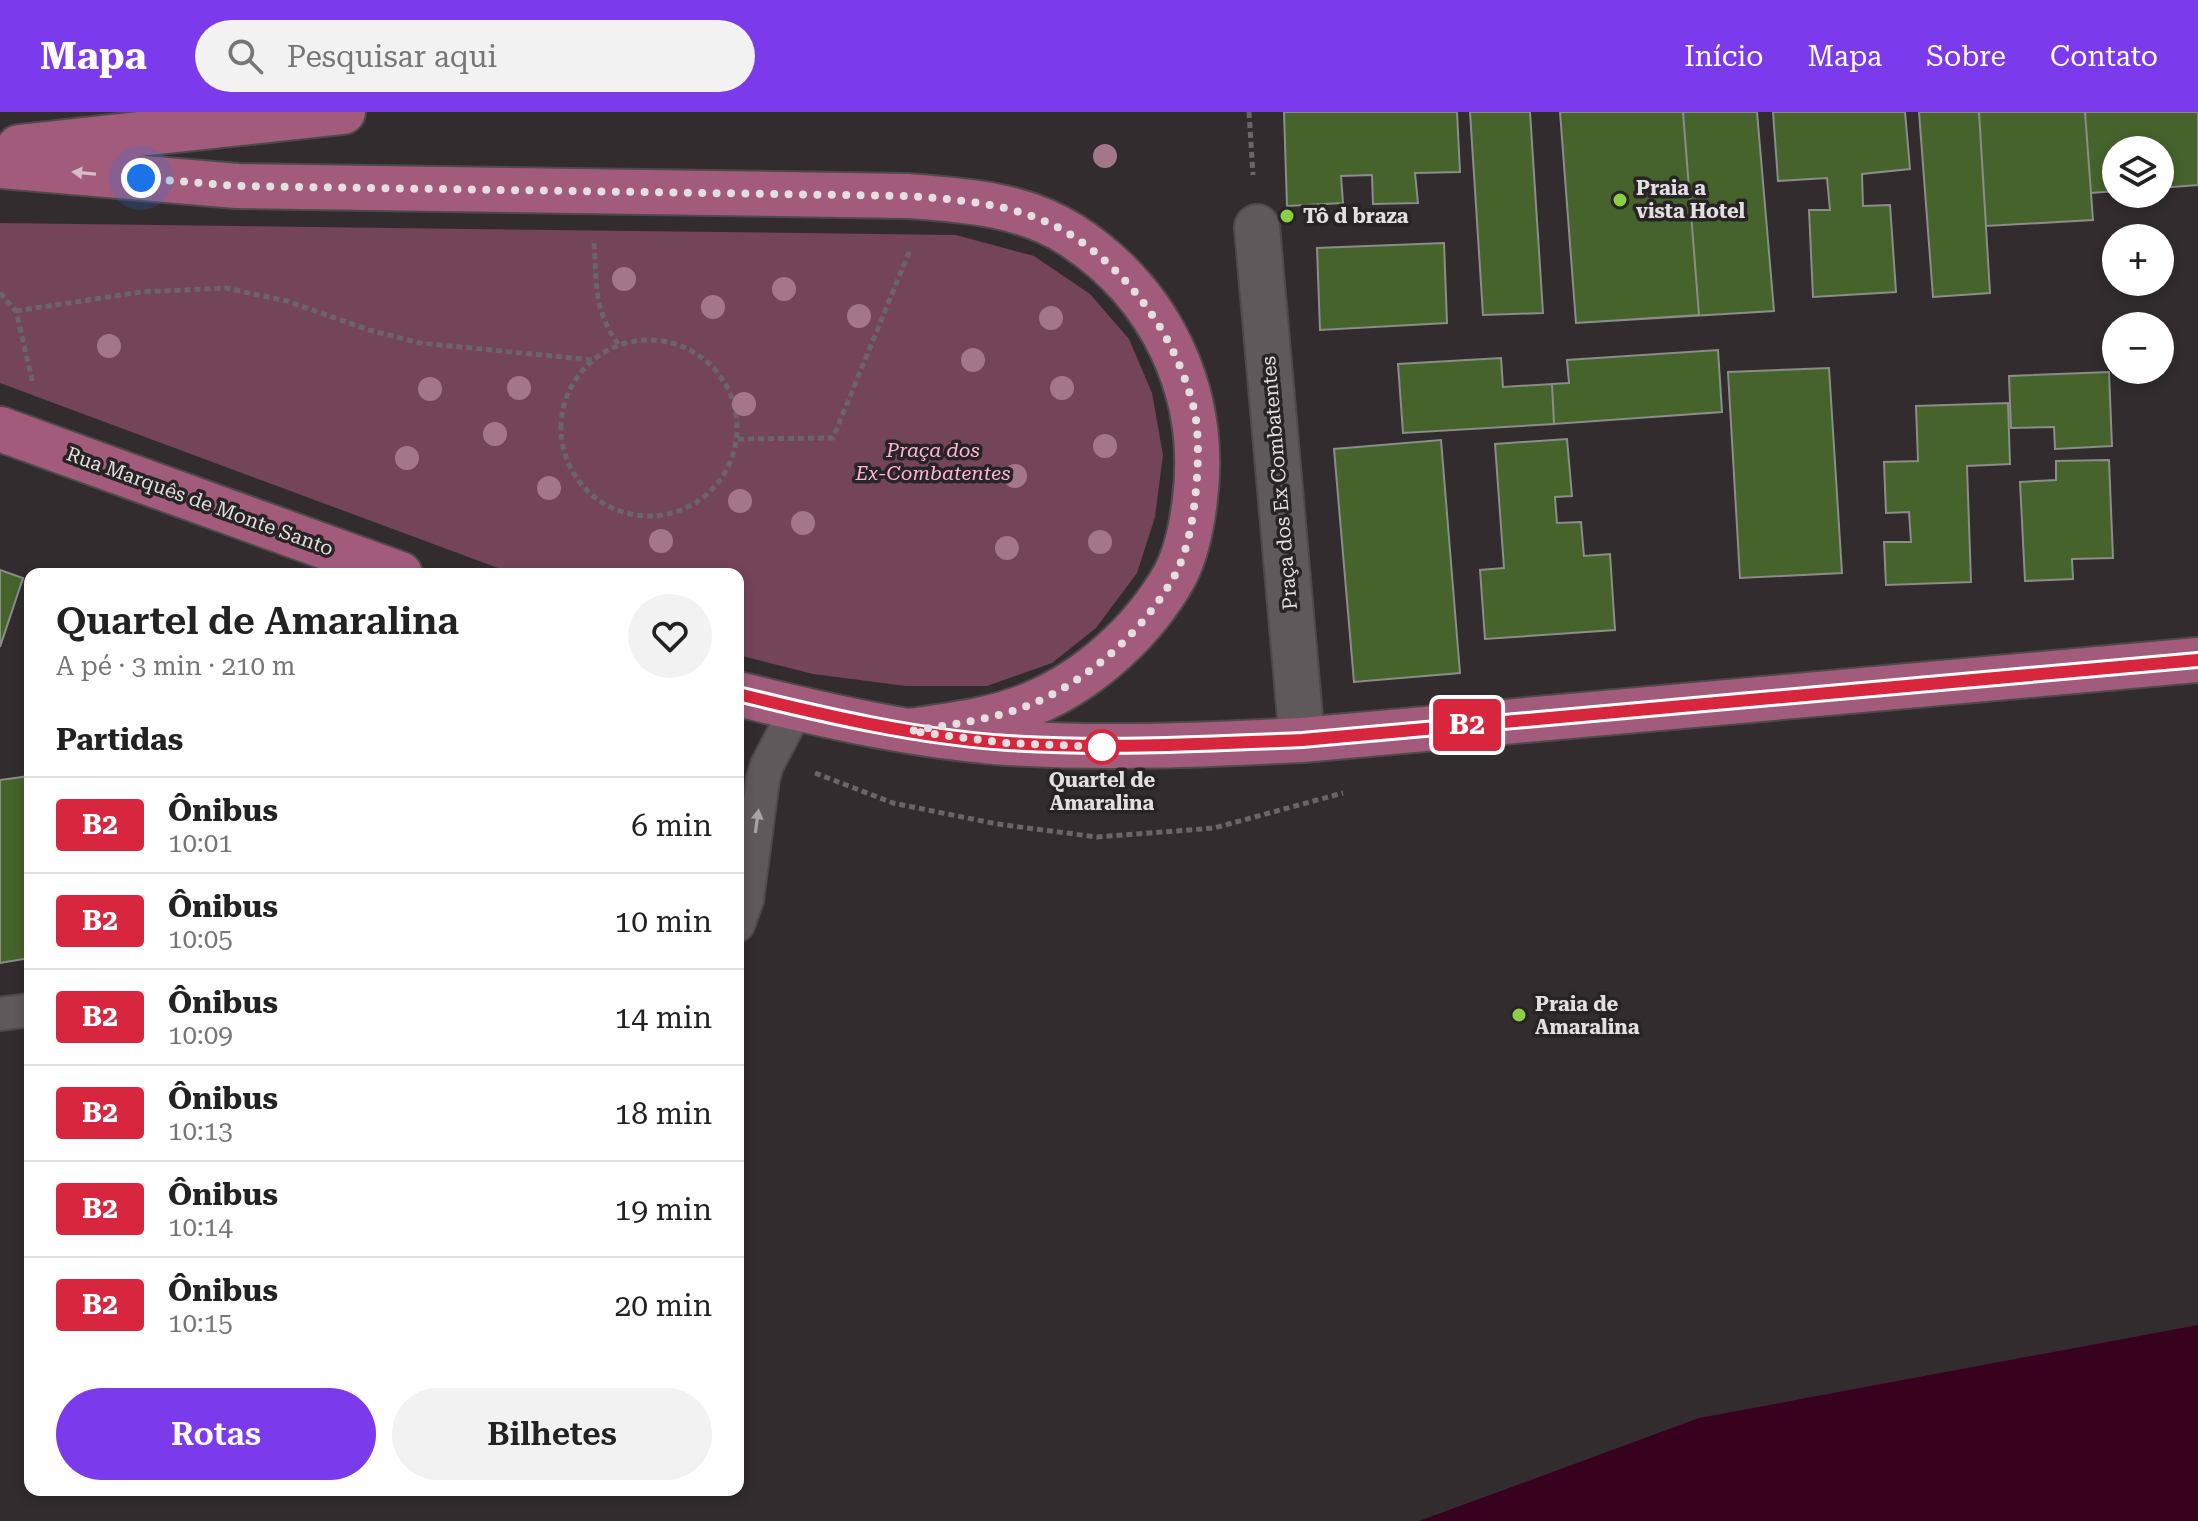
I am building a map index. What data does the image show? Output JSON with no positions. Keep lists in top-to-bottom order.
{
  "streets": {
    "main road": ["Rua Marquês de Monte Santo"],
    "street": ["Praça dos Ex Combatentes"]
  },
  "parks": ["Praça dos Ex-Combatentes"],
  "places": [
    "Praia a vista Hotel",
    "Tô d braza",
    "Quartel de Amaralina",
    "Praia de Amaralina"
  ],
  "lines": ["bus line B2"],
  "page": {
    "header": "Mapa",
    "search": "Pesquisar aqui",
    "nav": [
      "Início",
      "Mapa",
      "Sobre",
      "Contato"
    ],
    "on_map": "B2",
    "map_buttons": ["+", "−"],
    "heading": [
      ["Quartel de Amaralina", "A pé · 3 min · 210 m"],
      "Partidas"
    ],
    "list": [
      {
        "mark": "B2",
        "name": "Ônibus",
        "note": "10:01",
        "value": "6 min"
      },
      {
        "mark": "B2",
        "name": "Ônibus",
        "note": "10:05",
        "value": "10 min"
      },
      {
        "mark": "B2",
        "name": "Ônibus",
        "note": "10:09",
        "value": "14 min"
      },
      {
        "mark": "B2",
        "name": "Ônibus",
        "note": "10:13",
        "value": "18 min"
      },
      {
        "mark": "B2",
        "name": "Ônibus",
        "note": "10:14",
        "value": "19 min"
      },
      {
        "mark": "B2",
        "name": "Ônibus",
        "note": "10:15",
        "value": "20 min"
      }
    ],
    "buttons": ["Rotas", "Bilhetes"]
  }
}
